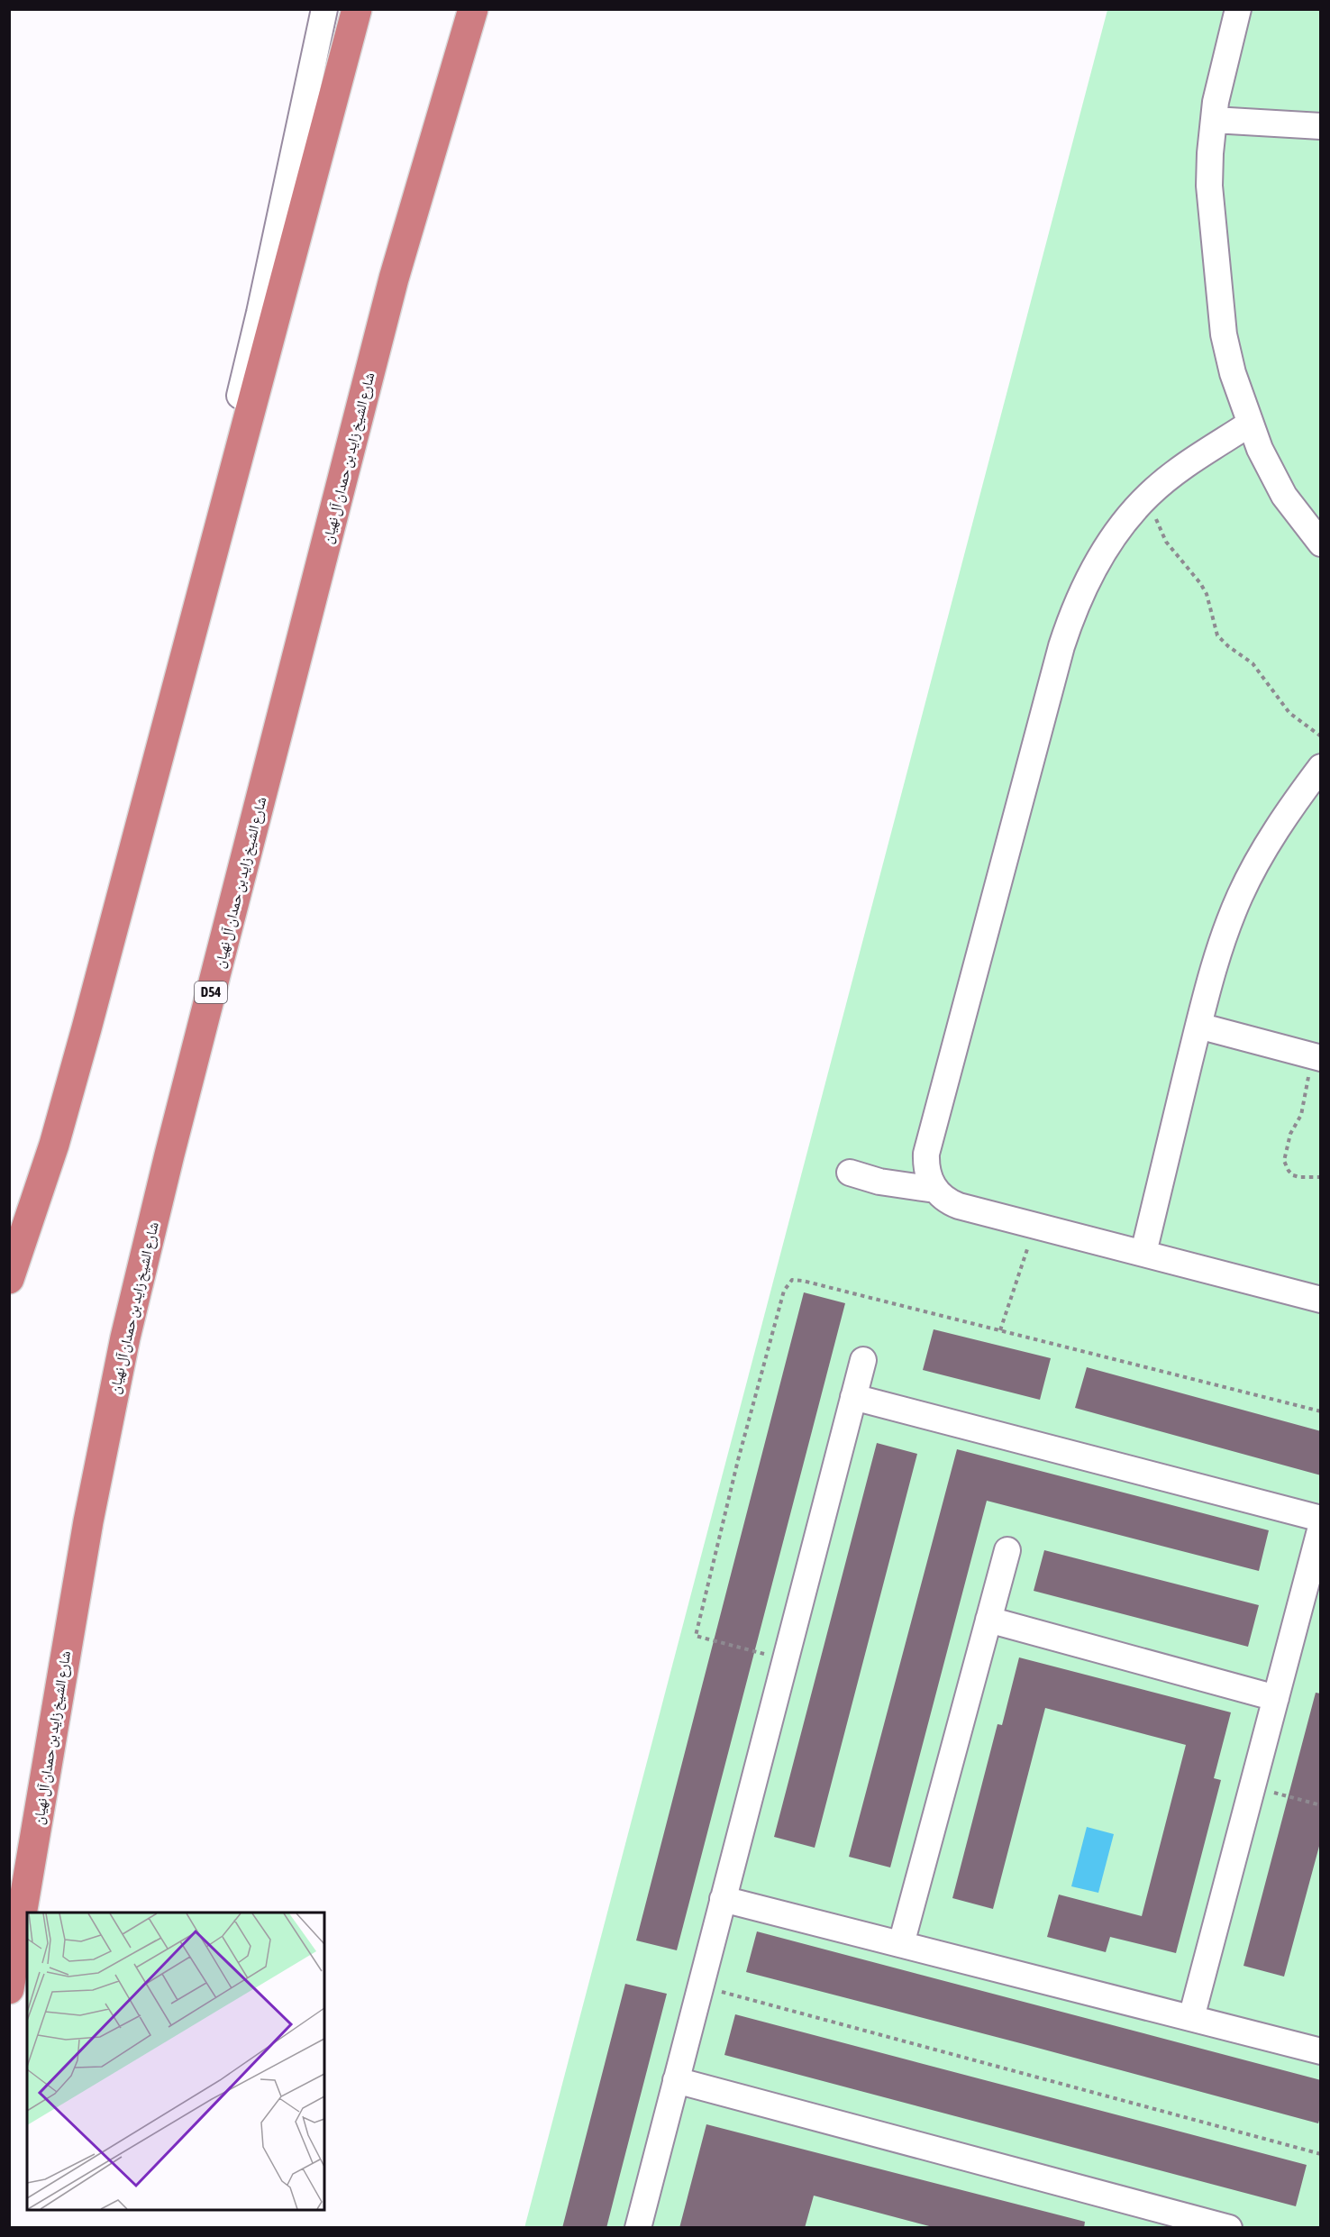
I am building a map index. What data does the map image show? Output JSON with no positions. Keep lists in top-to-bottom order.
{
  "streets": {
    "highway": ["شارع الشيخ زايد بن حمدان آل نهيان", "D54"]
  }
}
